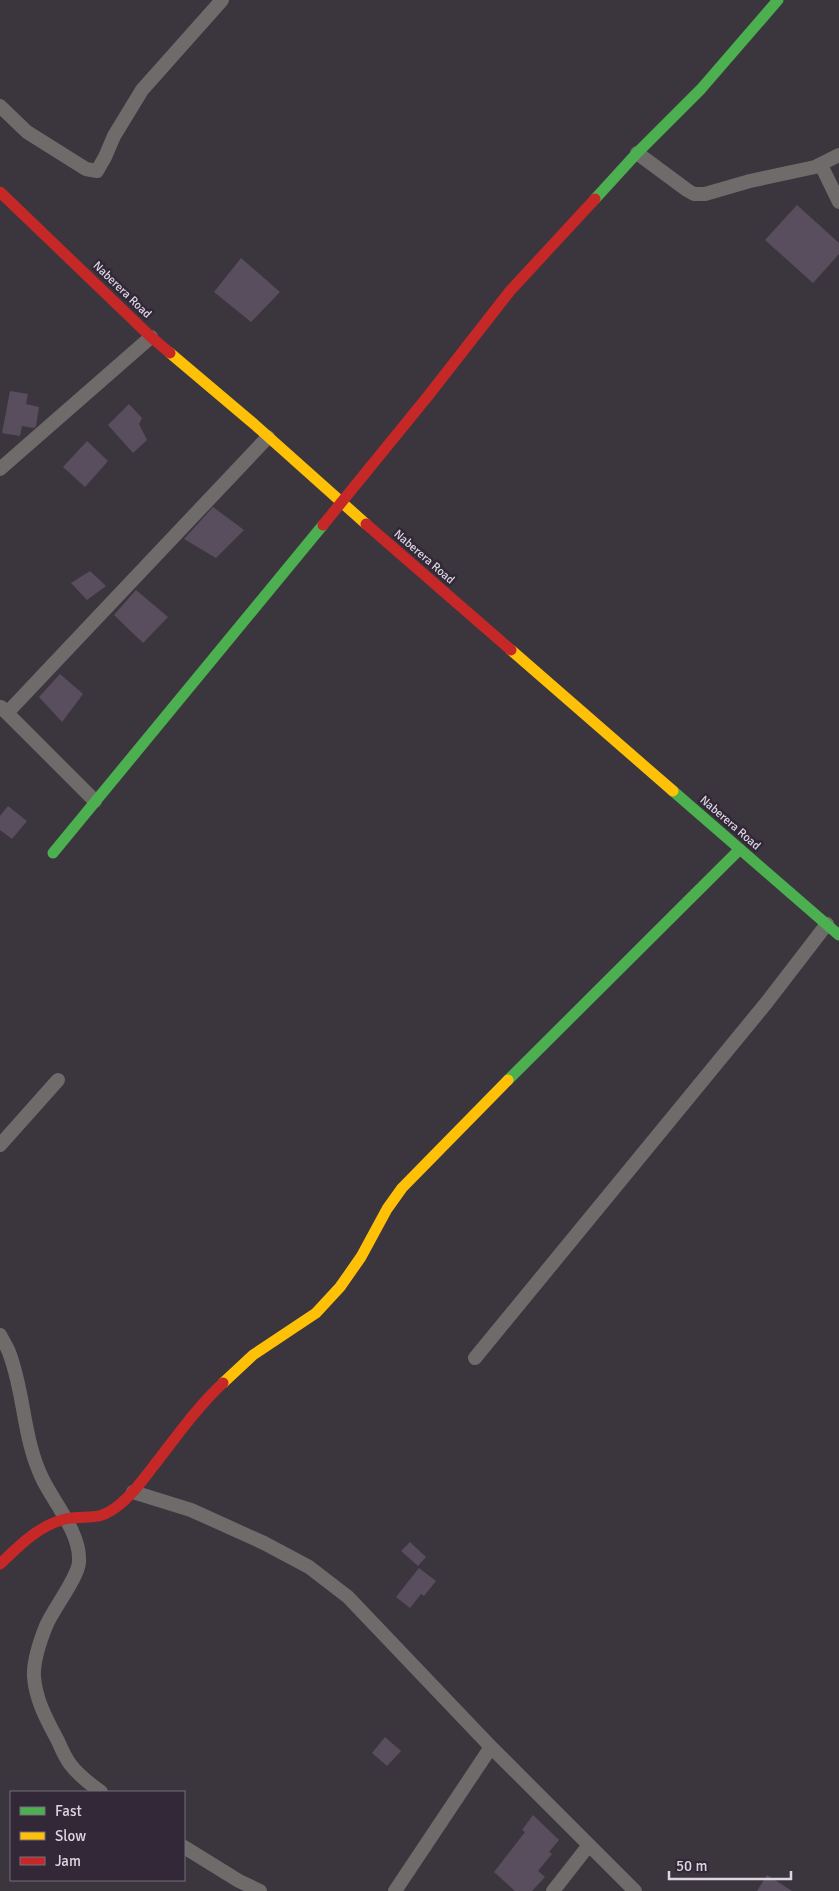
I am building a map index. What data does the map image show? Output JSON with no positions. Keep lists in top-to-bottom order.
{
  "streets": {
    "street": ["Naberera Road"]
  },
  "legend": ["Fast", "Slow", "Jam"],
  "scale_bar": "50 m"
}
